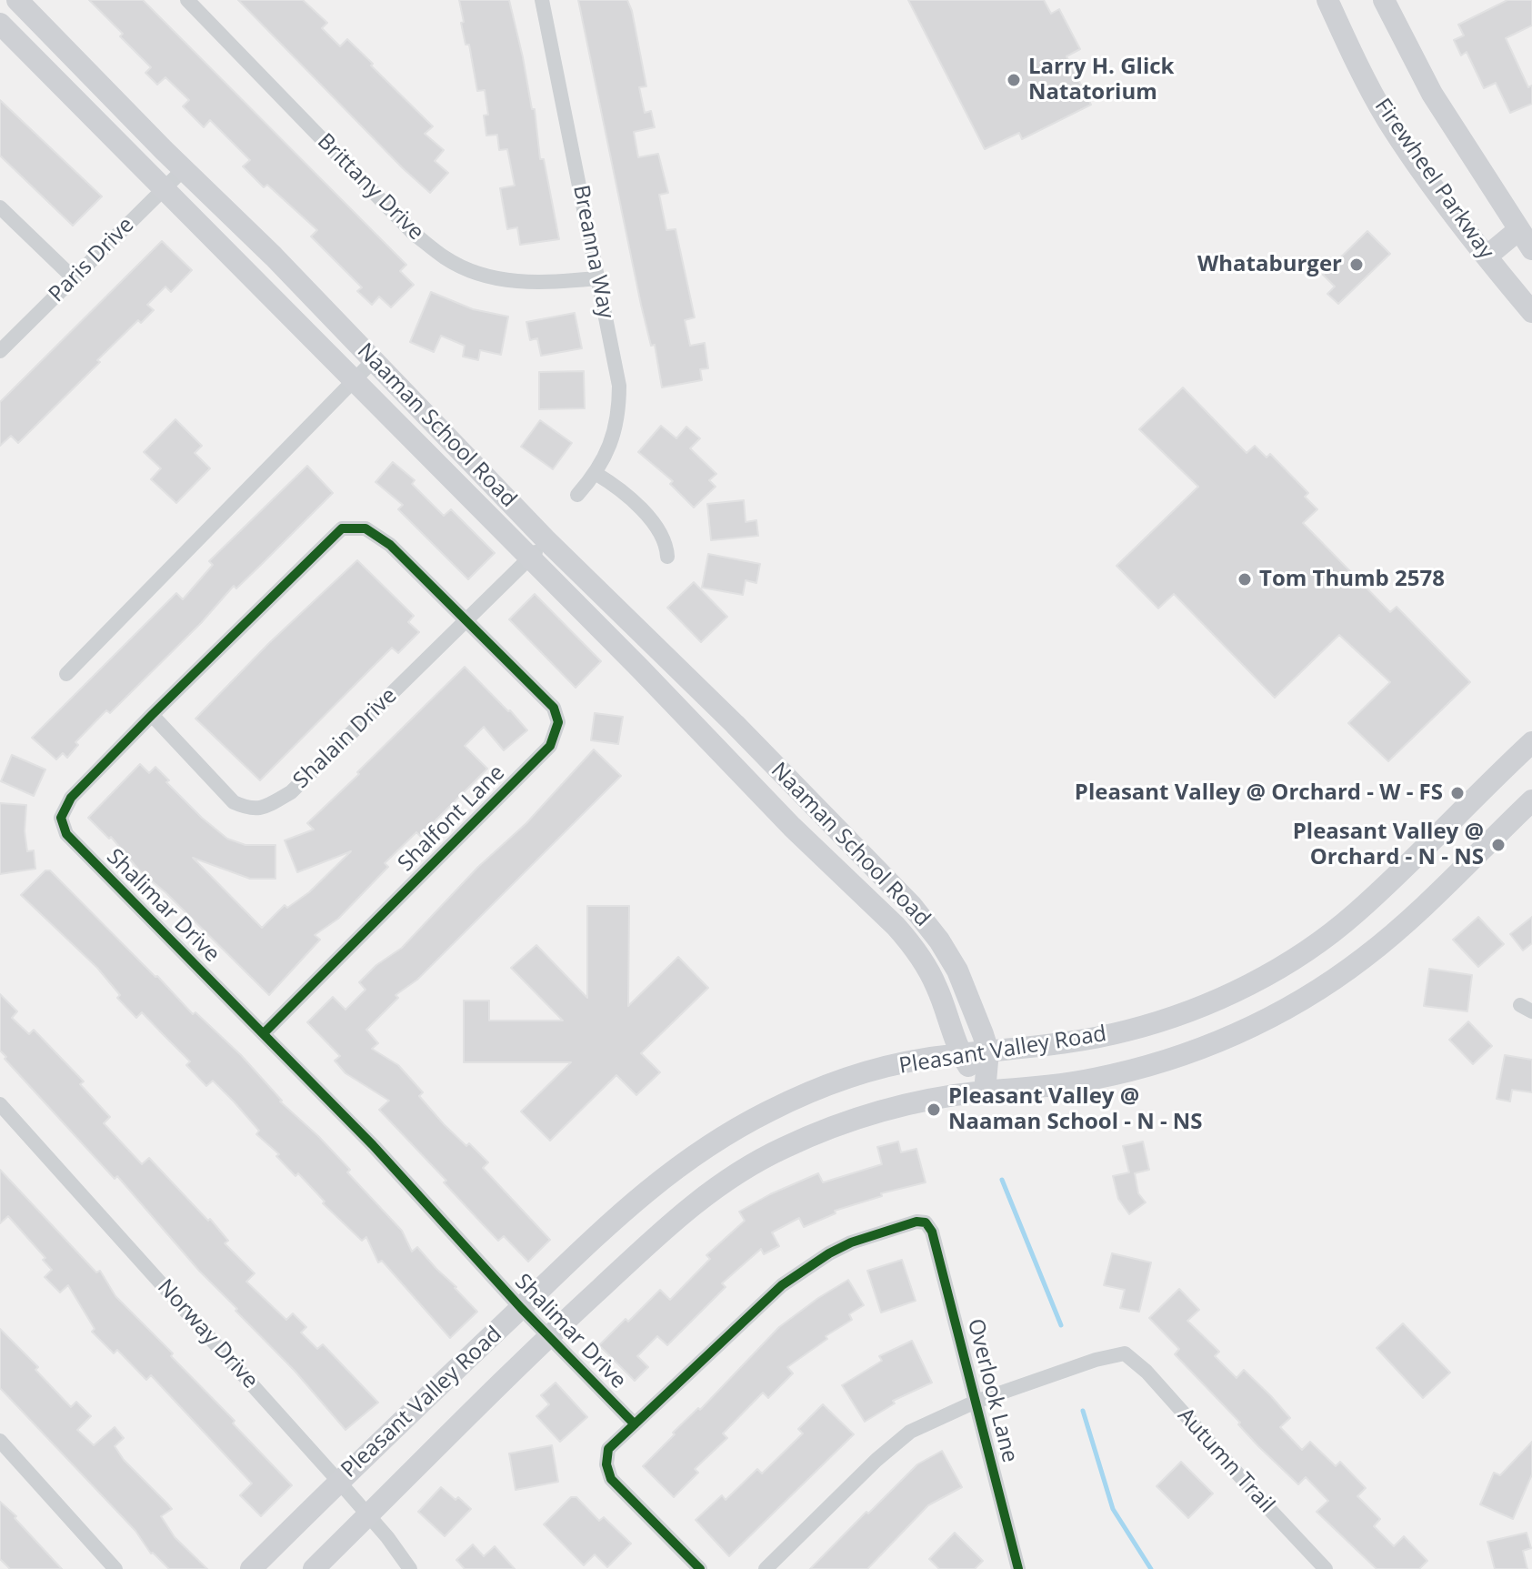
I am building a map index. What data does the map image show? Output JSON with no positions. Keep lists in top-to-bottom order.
{
  "streets": {
    "main road": ["Firewheel Parkway", "Naaman School Road", "Pleasant Valley Road"],
    "street": [
      "Brittany Drive",
      "Breanna Way",
      "Paris Drive",
      "Shalain Drive",
      "Shalfont Lane",
      "Shalimar Drive",
      "Norway Drive",
      "Overlook Lane",
      "Autumn Trail"
    ]
  },
  "crossings": [
    ["Brittany Drive", "Breanna Way"],
    ["Paris Drive", "Naaman School Road"],
    ["Naaman School Road", "Shalain Drive"],
    ["Naaman School Road", "Pleasant Valley Road"],
    ["Shalain Drive", "Shalfont Lane"],
    ["Shalain Drive", "Shalimar Drive"],
    ["Shalfont Lane", "Shalimar Drive"],
    ["Shalimar Drive", "Pleasant Valley Road"],
    ["Shalimar Drive", "Overlook Lane"],
    ["Pleasant Valley Road", "Norway Drive"],
    ["Overlook Lane", "Autumn Trail"]
  ],
  "places": [
    "Larry H. Glick Natatorium",
    "Whataburger",
    "Tom Thumb 2578",
    "Pleasant Valley @ Orchard - W - FS",
    "Pleasant Valley @ Orchard - N - NS",
    "Pleasant Valley @ Naaman School - N - NS"
  ]
}
